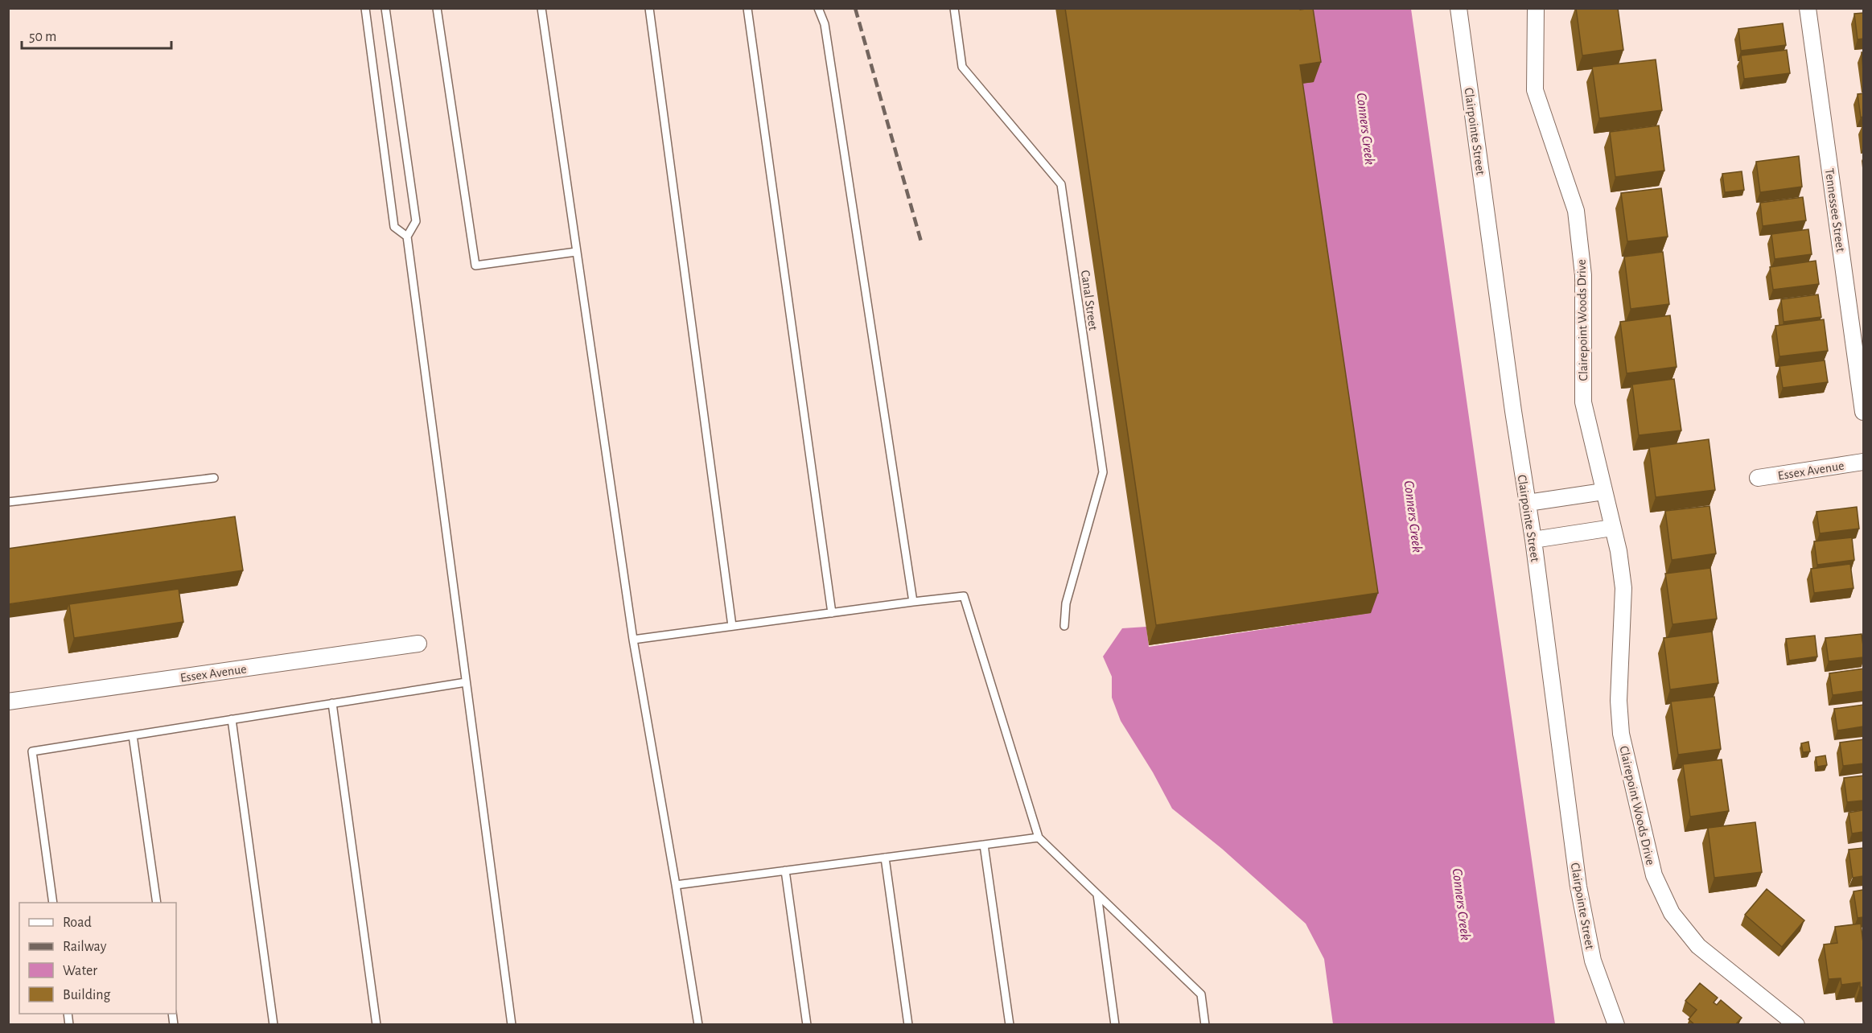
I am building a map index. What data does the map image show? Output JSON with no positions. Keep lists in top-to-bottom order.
{
  "streets": {
    "street": [
      "Clairpointe Street",
      "Tennessee Street",
      "Clairepoint Woods Drive",
      "Essex Avenue"
    ],
    "lane": ["Canal Street"]
  },
  "water": ["Conners Creek"],
  "legend": [
    "Road",
    "Railway",
    "Water",
    "Building"
  ],
  "scale_bar": "50 m"
}
